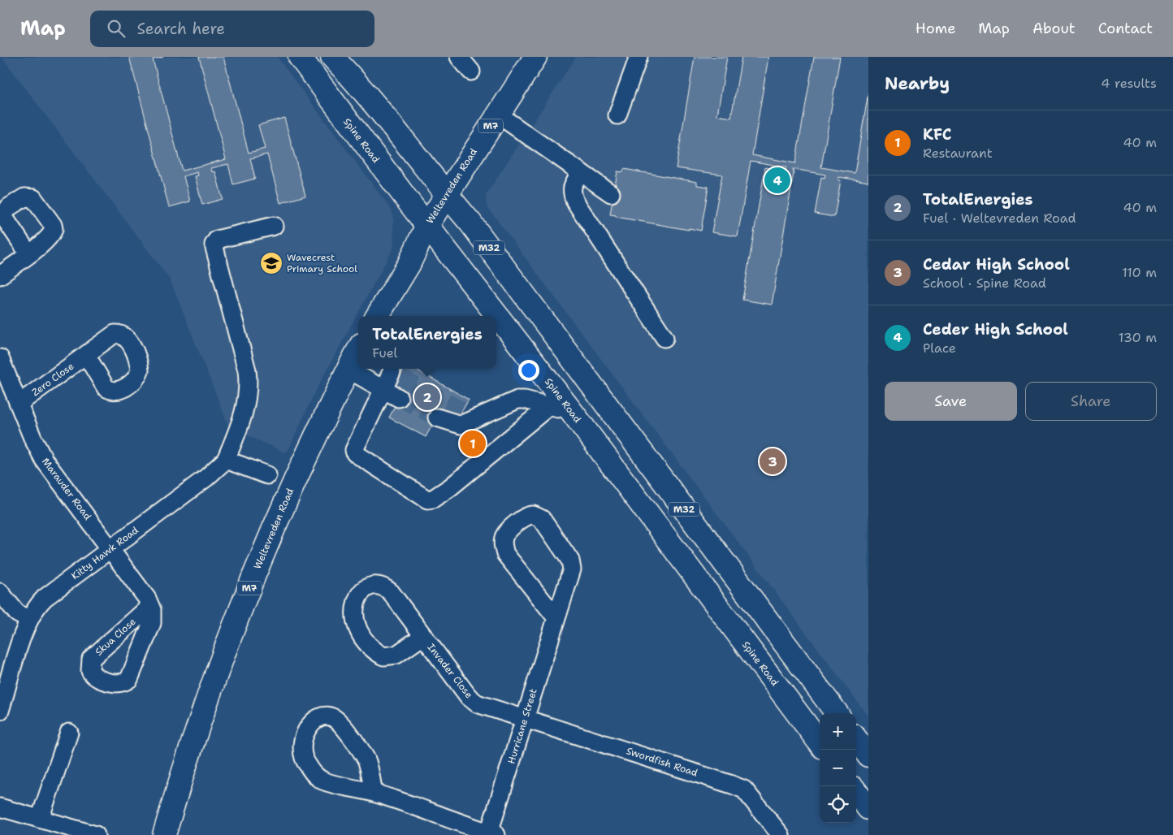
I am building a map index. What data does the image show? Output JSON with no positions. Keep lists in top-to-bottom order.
{
  "streets": {
    "main road": [
      "M7",
      "Spine Road",
      "Weltevreden Road",
      "M32"
    ],
    "street": [
      "Zero Close",
      "Marauder Road",
      "Kitty Hawk Road",
      "Invader Close",
      "Hurricane Street",
      "Swordfish Road"
    ]
  },
  "crossings": [
    ["Spine Road", "Weltevreden Road"],
    ["Weltevreden Road", "M32"],
    ["Zero Close", "Marauder Road"],
    ["Marauder Road", "Kitty Hawk Road"],
    ["Invader Close", "Hurricane Street"],
    ["Invader Close", "Swordfish Road"],
    ["Hurricane Street", "Swordfish Road"]
  ],
  "places": {
    "school or university": ["Wavecrest Primary School"]
  },
  "page": {
    "header": "Map",
    "search": "Search here",
    "nav": [
      "Home",
      "Map",
      "About",
      "Contact"
    ],
    "heading": ["Nearby", "4 results"],
    "list": [
      {
        "mark": "1",
        "name": "KFC",
        "note": "Restaurant",
        "value": "40 m"
      },
      {
        "mark": "2",
        "name": "TotalEnergies",
        "note": "Fuel · Weltevreden Road",
        "value": "40 m"
      },
      {
        "mark": "3",
        "name": "Cedar High School",
        "note": "School · Spine Road",
        "value": "110 m"
      },
      {
        "mark": "4",
        "name": "Ceder High School",
        "note": "Place",
        "value": "130 m"
      }
    ],
    "pins": [
      "4",
      "2",
      "1",
      "3"
    ],
    "popup": ["TotalEnergies", "Fuel"],
    "buttons": ["Save", "Share"],
    "map_buttons": ["+", "−"]
  }
}
